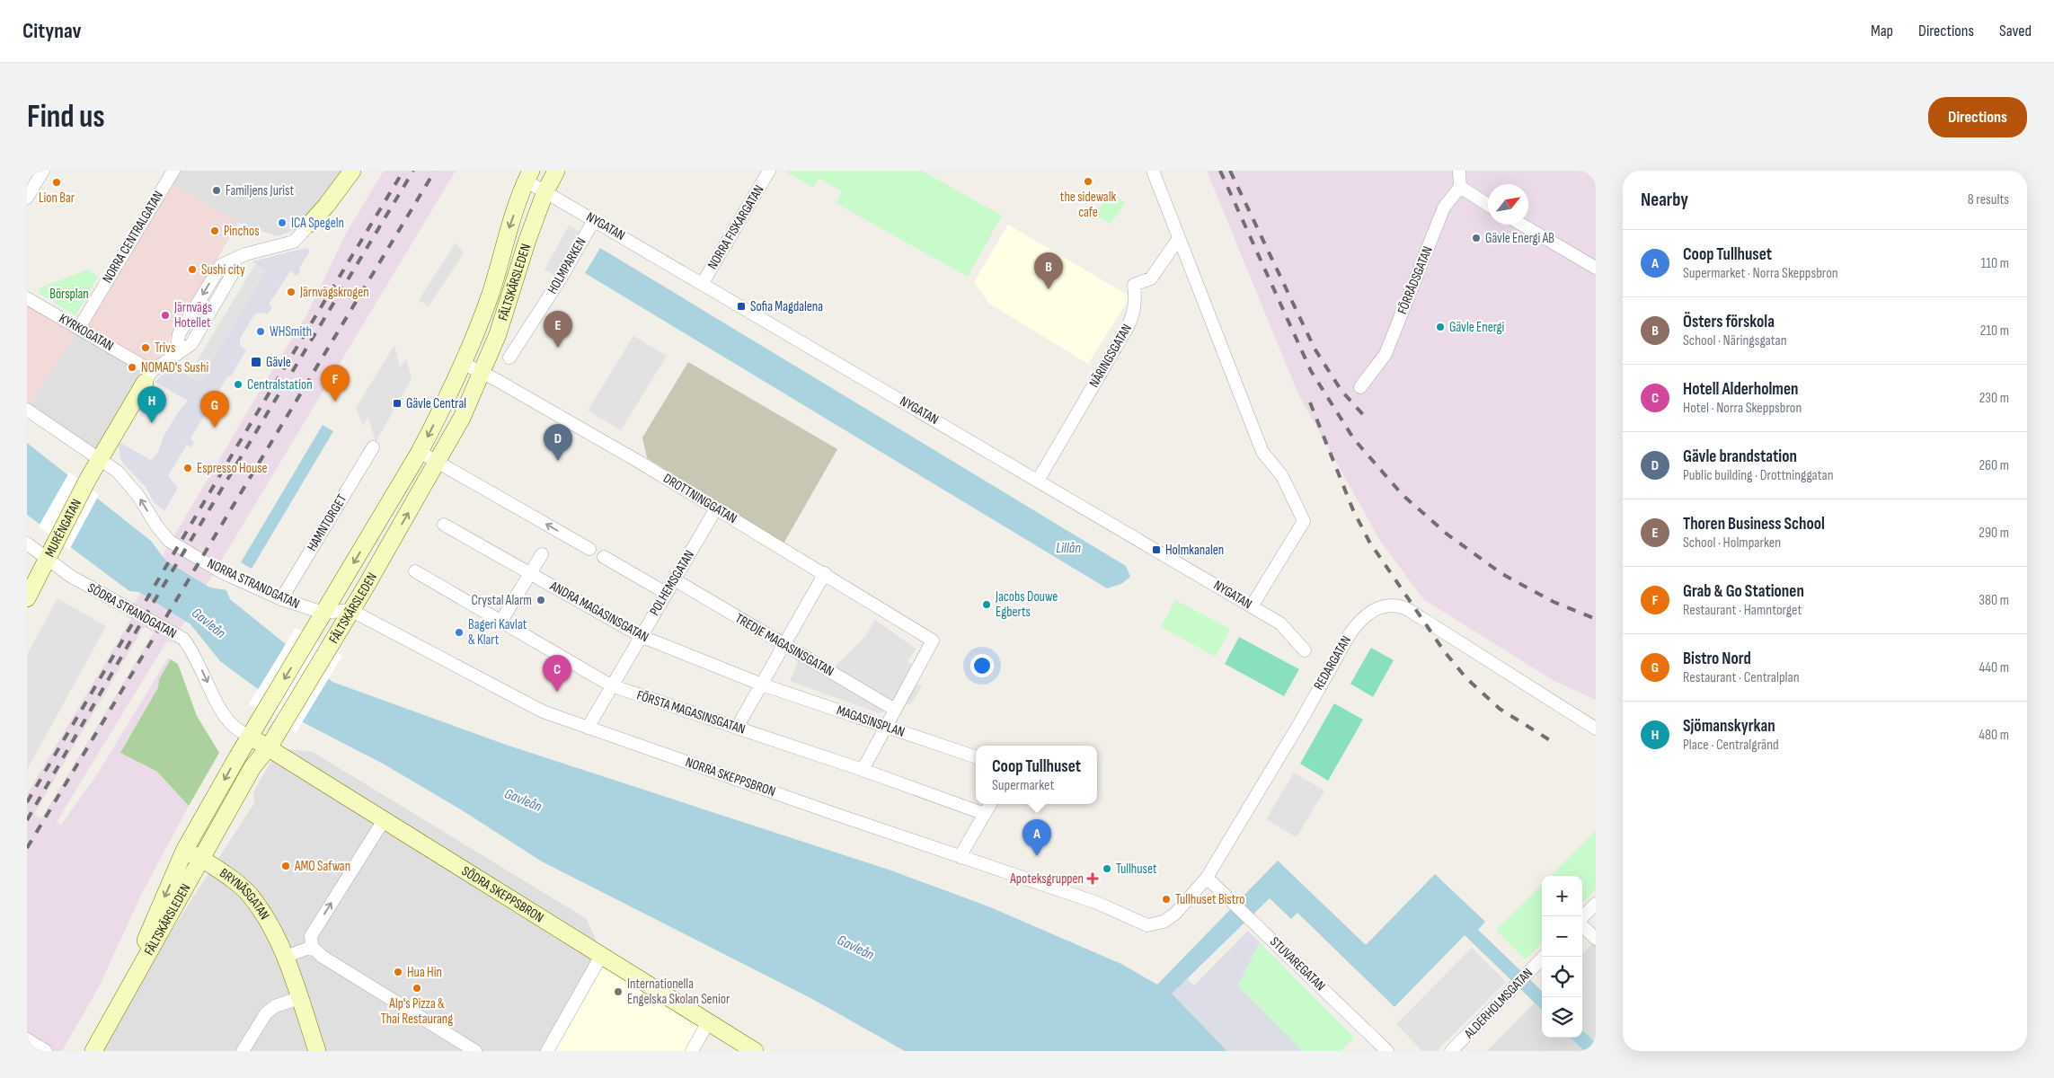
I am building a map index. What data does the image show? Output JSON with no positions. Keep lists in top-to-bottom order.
{
  "streets": {
    "main road": [
      "FÄLTSKÄRSLEDEN",
      "MURÉNGATAN",
      "SÖDRA SKEPPSBRON",
      "BRYNÄSGATAN"
    ],
    "street": [
      "NYGATAN",
      "NORRA FISKARGATAN",
      "NORRA CENTRALGATAN",
      "HOLMPARKEN",
      "FÖRRÅDSGATAN",
      "KYRKOGATAN",
      "NÄRINGSGATAN",
      "DROTTNINGGATAN",
      "HAMNTORGET",
      "POLHEMSGATAN",
      "NORRA STRANDGATAN",
      "SÖDRA STRANDGATAN",
      "ANDRA MAGASINSGATAN",
      "TREDJE MAGASINSGATAN",
      "REDARGATAN",
      "FÖRSTA MAGASINSGATAN",
      "MAGASINSPLAN",
      "NORRA SKEPPSBRON",
      "STUVAREGATAN",
      "ALDERHOLMSGATAN"
    ]
  },
  "crossings": [
    ["NYGATAN", "NORRA FISKARGATAN"],
    ["NYGATAN", "HOLMPARKEN"],
    ["NYGATAN", "FÄLTSKÄRSLEDEN"],
    ["NYGATAN", "NÄRINGSGATAN"],
    ["NORRA CENTRALGATAN", "KYRKOGATAN"],
    ["FÄLTSKÄRSLEDEN", "DROTTNINGGATAN"],
    ["FÄLTSKÄRSLEDEN", "NORRA STRANDGATAN"],
    ["FÄLTSKÄRSLEDEN", "SÖDRA STRANDGATAN"],
    ["FÄLTSKÄRSLEDEN", "NORRA SKEPPSBRON"],
    ["FÄLTSKÄRSLEDEN", "SÖDRA SKEPPSBRON"],
    ["FÄLTSKÄRSLEDEN", "BRYNÄSGATAN"],
    ["KYRKOGATAN", "MURÉNGATAN"],
    ["DROTTNINGGATAN", "POLHEMSGATAN"],
    ["DROTTNINGGATAN", "TREDJE MAGASINSGATAN"],
    ["HAMNTORGET", "NORRA STRANDGATAN"],
    ["MURÉNGATAN", "NORRA STRANDGATAN"],
    ["MURÉNGATAN", "SÖDRA STRANDGATAN"],
    ["POLHEMSGATAN", "ANDRA MAGASINSGATAN"],
    ["POLHEMSGATAN", "TREDJE MAGASINSGATAN"],
    ["POLHEMSGATAN", "FÖRSTA MAGASINSGATAN"],
    ["POLHEMSGATAN", "NORRA SKEPPSBRON"],
    ["SÖDRA STRANDGATAN", "SÖDRA SKEPPSBRON"],
    ["ANDRA MAGASINSGATAN", "MAGASINSPLAN"],
    ["REDARGATAN", "NORRA SKEPPSBRON"],
    ["REDARGATAN", "STUVAREGATAN"]
  ],
  "one_way": ["NORRA STRANDGATAN", "SÖDRA STRANDGATAN"],
  "water": ["Lillån", "Gavleån"],
  "parks": ["Börsplan"],
  "places": {
    "other": [
      "the sidewalk cafe",
      "Lion Bar",
      "Familjens Jurist",
      "ICA Spegeln",
      "Pinchos",
      "Gävle Energi AB",
      "Sushi city",
      "Järnvägskrogen",
      "Järnvägs Hotellet",
      "Gävle Energi",
      "WHSmith",
      "Trivs",
      "NOMAD's Sushi",
      "Centralstation",
      "Espresso House",
      "Crystal Alarm",
      "Jacobs Douwe Egberts",
      "Bageri Kavlat & Klart",
      "AMO Safwan",
      "Tullhuset",
      "Tullhuset Bistro",
      "Hua Hin",
      "Alp's Pizza & Thai Restaurang",
      "Internationella Engelska Skolan Senior"
    ],
    "transit": [
      "Sofia Magdalena",
      "Gävle",
      "Gävle Central",
      "Holmkanalen"
    ],
    "health": ["Apoteksgruppen"]
  },
  "north": "top right",
  "page": {
    "header": "Citynav",
    "nav": ["Map", "Directions", "Saved"],
    "buttons": "Directions",
    "title": "Find us",
    "heading": ["Nearby", "8 results"],
    "list": [
      {
        "mark": "A",
        "name": "Coop Tullhuset",
        "note": "Supermarket · Norra Skeppsbron",
        "value": "110 m"
      },
      {
        "mark": "B",
        "name": "Östers förskola",
        "note": "School · Näringsgatan",
        "value": "210 m"
      },
      {
        "mark": "C",
        "name": "Hotell Alderholmen",
        "note": "Hotel · Norra Skeppsbron",
        "value": "230 m"
      },
      {
        "mark": "D",
        "name": "Gävle brandstation",
        "note": "Public building · Drottninggatan",
        "value": "260 m"
      },
      {
        "mark": "E",
        "name": "Thoren Business School",
        "note": "School · Holmparken",
        "value": "290 m"
      },
      {
        "mark": "F",
        "name": "Grab & Go Stationen",
        "note": "Restaurant · Hamntorget",
        "value": "380 m"
      },
      {
        "mark": "G",
        "name": "Bistro Nord",
        "note": "Restaurant · Centralplan",
        "value": "440 m"
      },
      {
        "mark": "H",
        "name": "Sjömanskyrkan",
        "note": "Place · Centralgränd",
        "value": "480 m"
      }
    ],
    "pins": [
      "B",
      "E",
      "F",
      "H",
      "G",
      "D",
      "C",
      "A"
    ],
    "popup": ["Coop Tullhuset", "Supermarket"],
    "map_buttons": ["+", "−"]
  }
}
